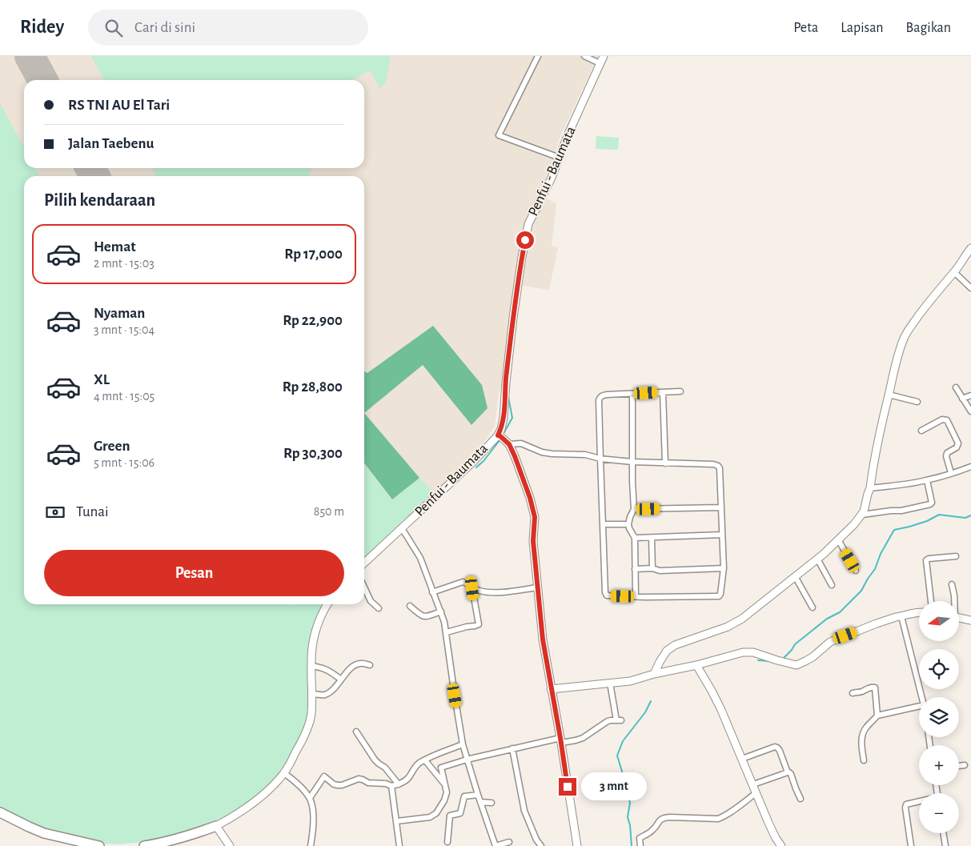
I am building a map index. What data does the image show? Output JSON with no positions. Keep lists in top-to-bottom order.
{
  "streets": {
    "street": ["Penfui - Baumata"]
  },
  "north": "left",
  "page": {
    "header": "Ridey",
    "search": "Cari di sini",
    "nav": ["Peta", "Lapisan", "Bagikan"],
    "banner": ["RS TNI AU El Tari", "Jalan Taebenu"],
    "heading": "Pilih kendaraan",
    "list": [
      {
        "name": "Hemat",
        "note": "2 mnt · 15:03",
        "value": "Rp 17,000"
      },
      {
        "name": "Nyaman",
        "note": "3 mnt · 15:04",
        "value": "Rp 22,900"
      },
      {
        "name": "XL",
        "note": "4 mnt · 15:05",
        "value": "Rp 28,800"
      },
      {
        "name": "Green",
        "note": "5 mnt · 15:06",
        "value": "Rp 30,300"
      }
    ],
    "pay": ["Tunai", "850 m"],
    "buttons": "Pesan",
    "map_buttons": ["+", "−"],
    "bubble": "3 mnt"
  }
}
